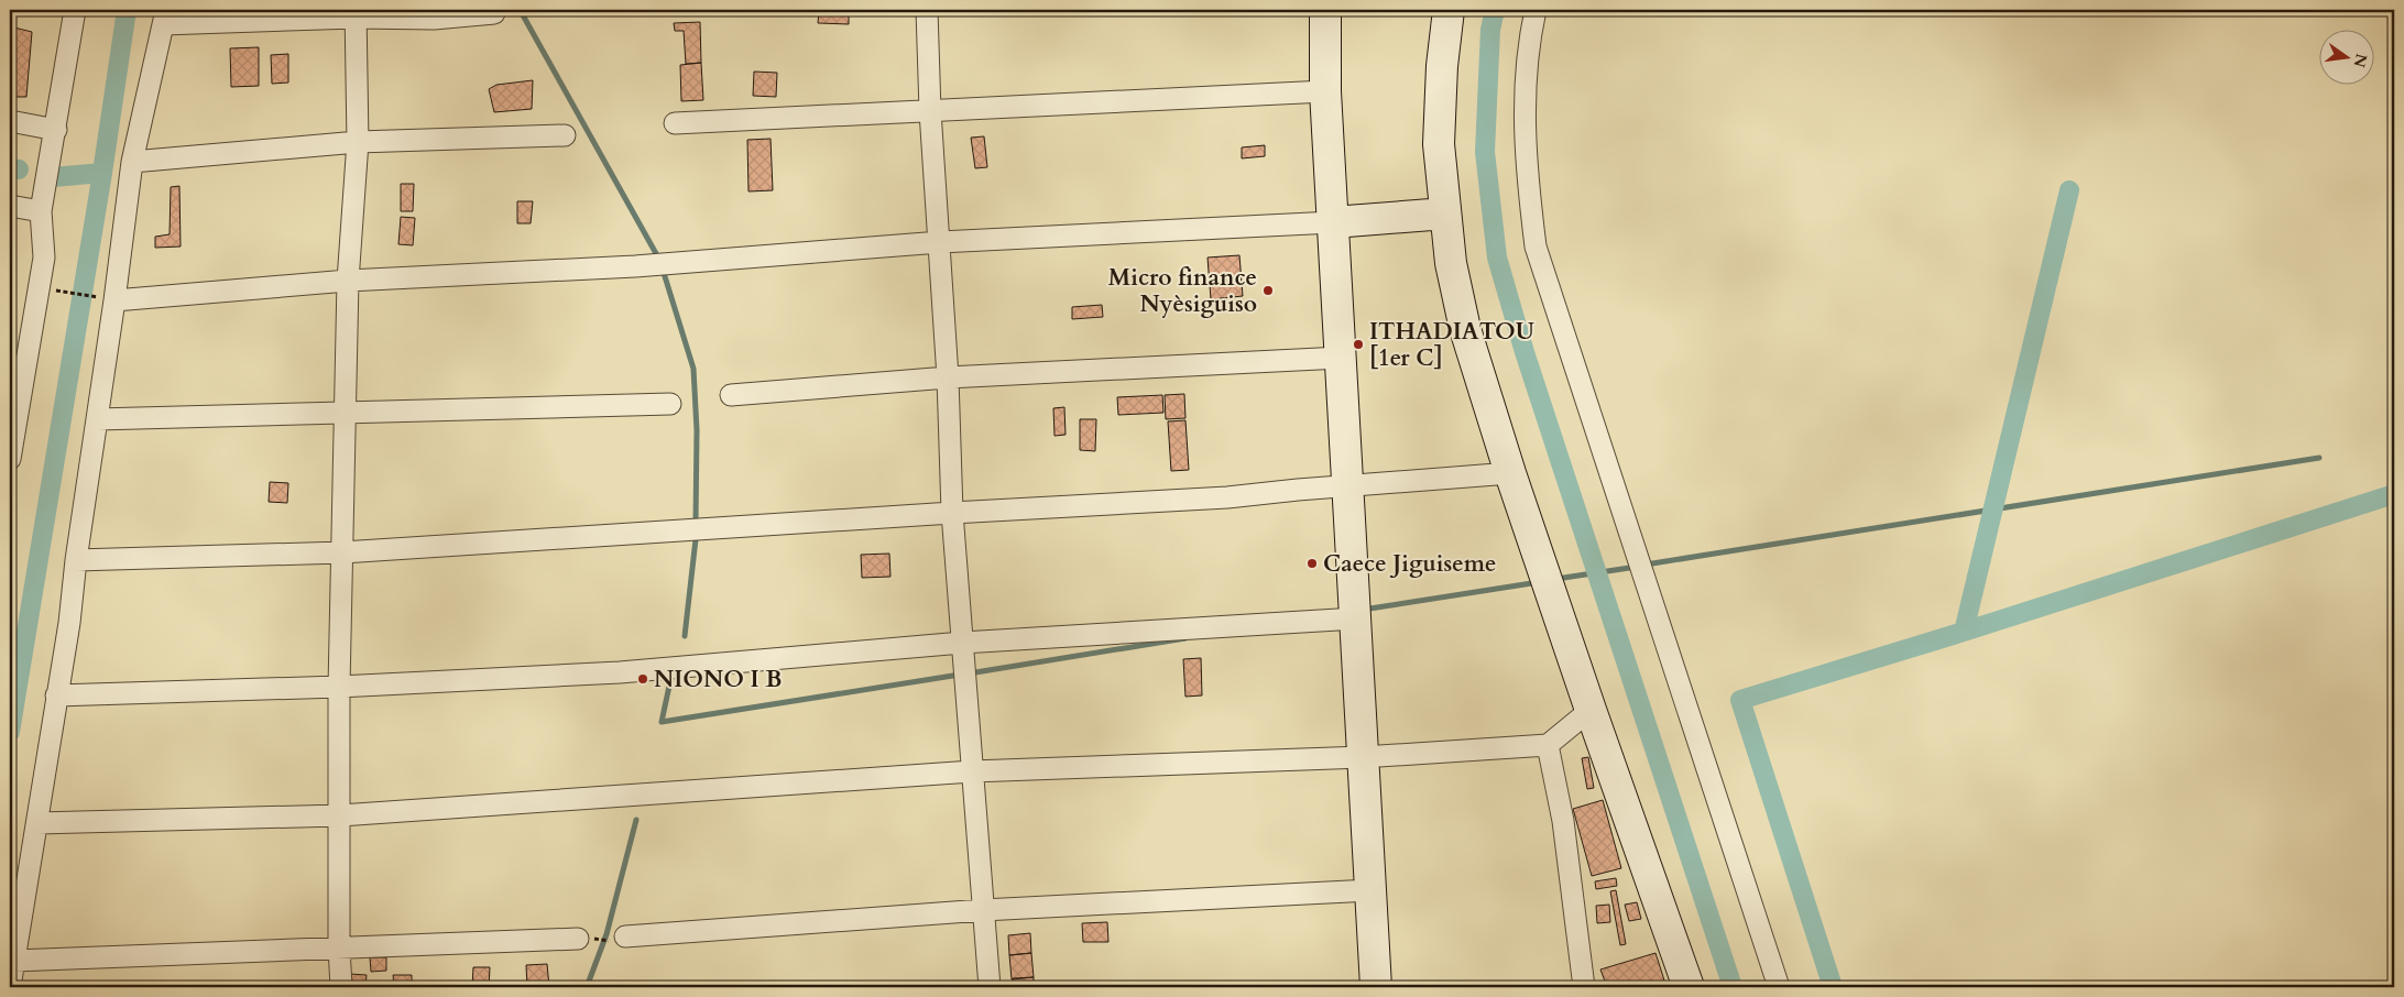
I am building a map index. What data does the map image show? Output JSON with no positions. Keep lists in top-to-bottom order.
{
  "places": [
    "Micro finance Nyèsiguiso",
    "ITHADIATOU [1er C]",
    "Caece Jiguiseme",
    "NIONO I B"
  ],
  "north": "right"
}
